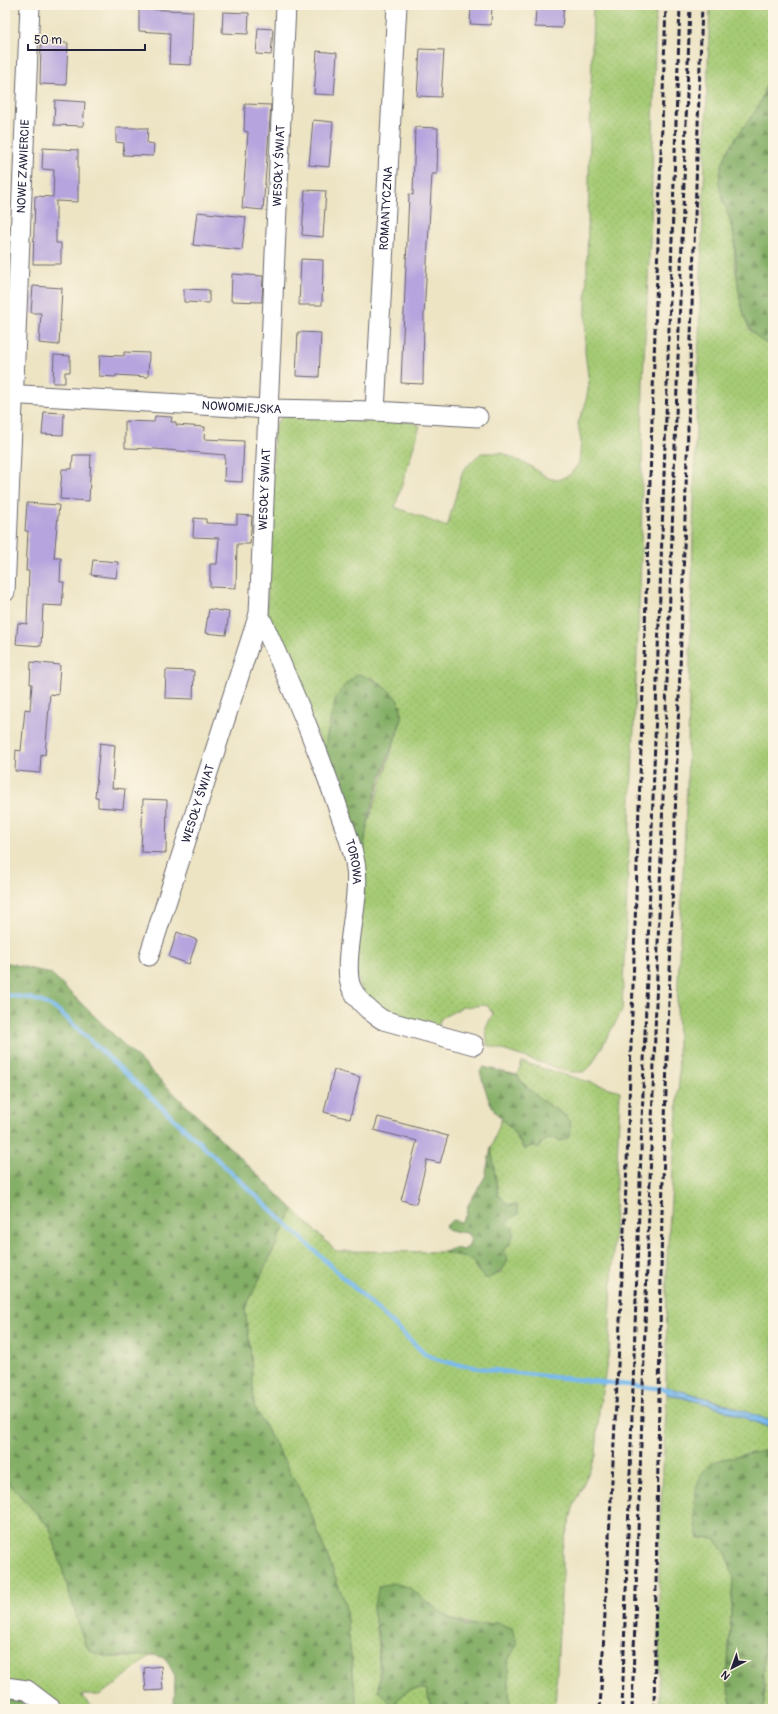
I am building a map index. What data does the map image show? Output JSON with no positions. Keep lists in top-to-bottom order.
{
  "streets": {
    "street": [
      "WESOŁY ŚWIAT",
      "NOWE ZAWIERCIE",
      "ROMANTYCZNA",
      "NOWOMIEJSKA",
      "TOROWA"
    ]
  },
  "crossings": [
    ["WESOŁY ŚWIAT", "NOWOMIEJSKA"],
    ["WESOŁY ŚWIAT", "TOROWA"],
    ["NOWE ZAWIERCIE", "NOWOMIEJSKA"],
    ["ROMANTYCZNA", "NOWOMIEJSKA"]
  ],
  "scale_bar": "50 m",
  "north": "bottom left"
}
